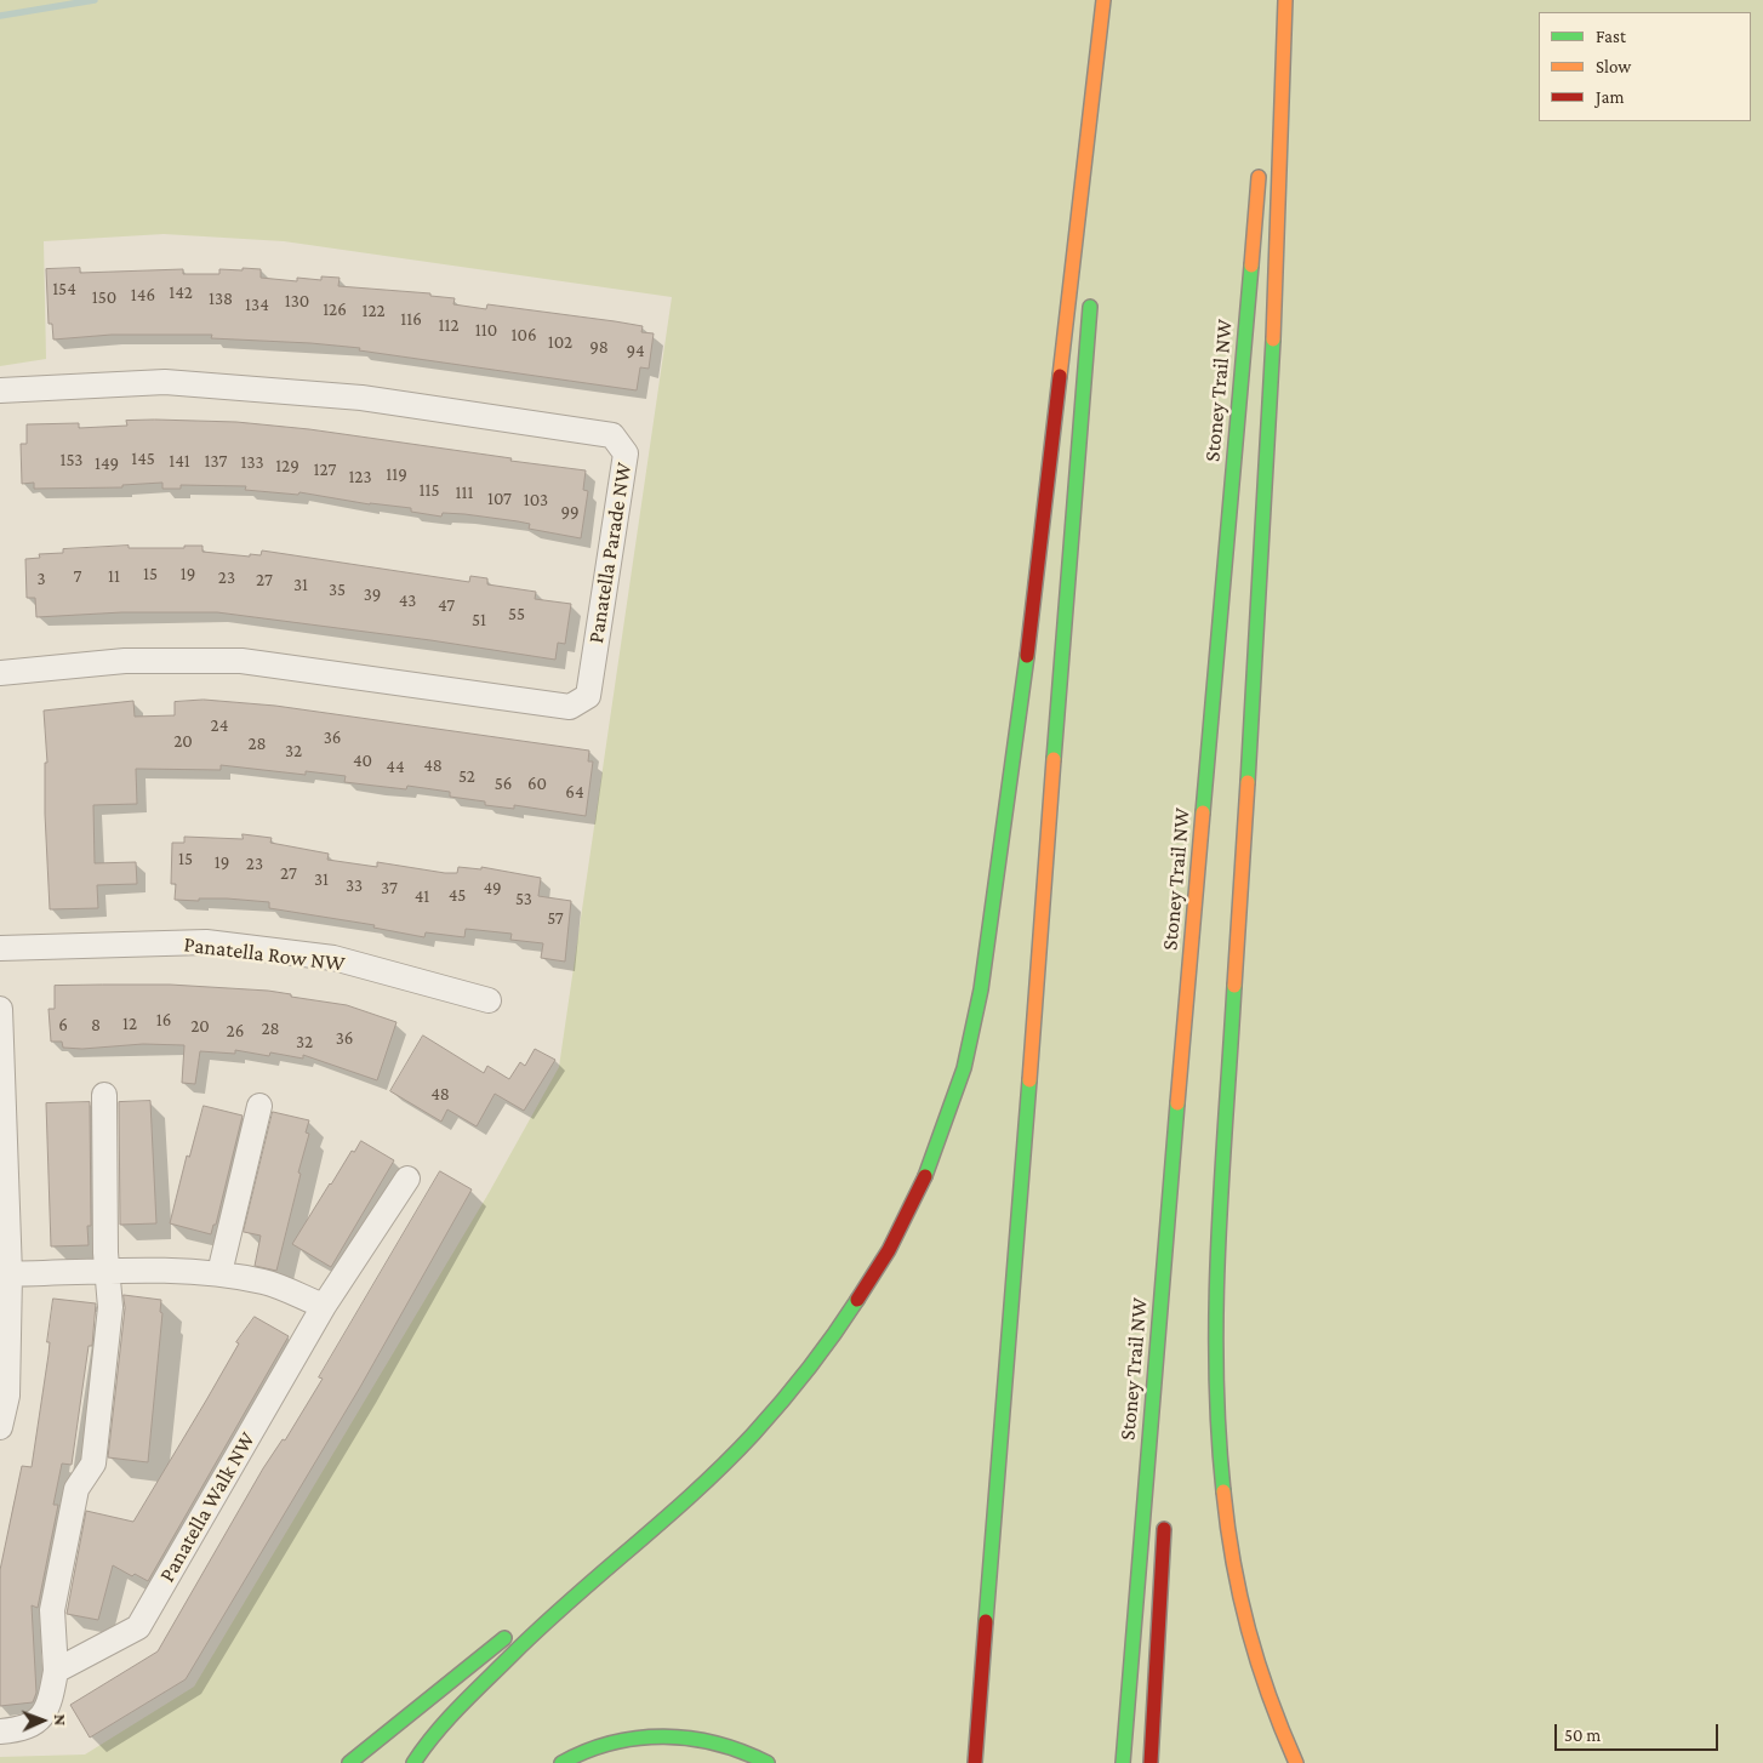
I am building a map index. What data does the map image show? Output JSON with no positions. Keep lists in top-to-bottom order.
{
  "streets": {
    "highway": ["Stoney Trail NW"],
    "street": ["Panatella Parade NW", "Panatella Row NW", "Panatella Walk NW"]
  },
  "house_numbers": [
    "154",
    "142",
    "146",
    "150",
    "138",
    "130",
    "134",
    "126",
    "122",
    "116",
    "112",
    "110",
    "106",
    "102",
    "98",
    "94",
    "145",
    "153",
    "141",
    "137",
    "133",
    "149",
    "129",
    "127",
    "119",
    "123",
    "115",
    "111",
    "107",
    "103",
    "99",
    "15",
    "19",
    "7",
    "11",
    "23",
    "3",
    "27",
    "31",
    "35",
    "39",
    "43",
    "47",
    "55",
    "51",
    "24",
    "36",
    "20",
    "28",
    "32",
    "40",
    "48",
    "44",
    "52",
    "56",
    "60",
    "64",
    "15",
    "19",
    "23",
    "27",
    "31",
    "33",
    "37",
    "49",
    "45",
    "41",
    "53",
    "57",
    "16",
    "12",
    "6",
    "8",
    "20",
    "28",
    "26",
    "36",
    "32",
    "48"
  ],
  "legend": ["Fast", "Slow", "Jam"],
  "scale_bar": "50 m",
  "north": "right"
}
